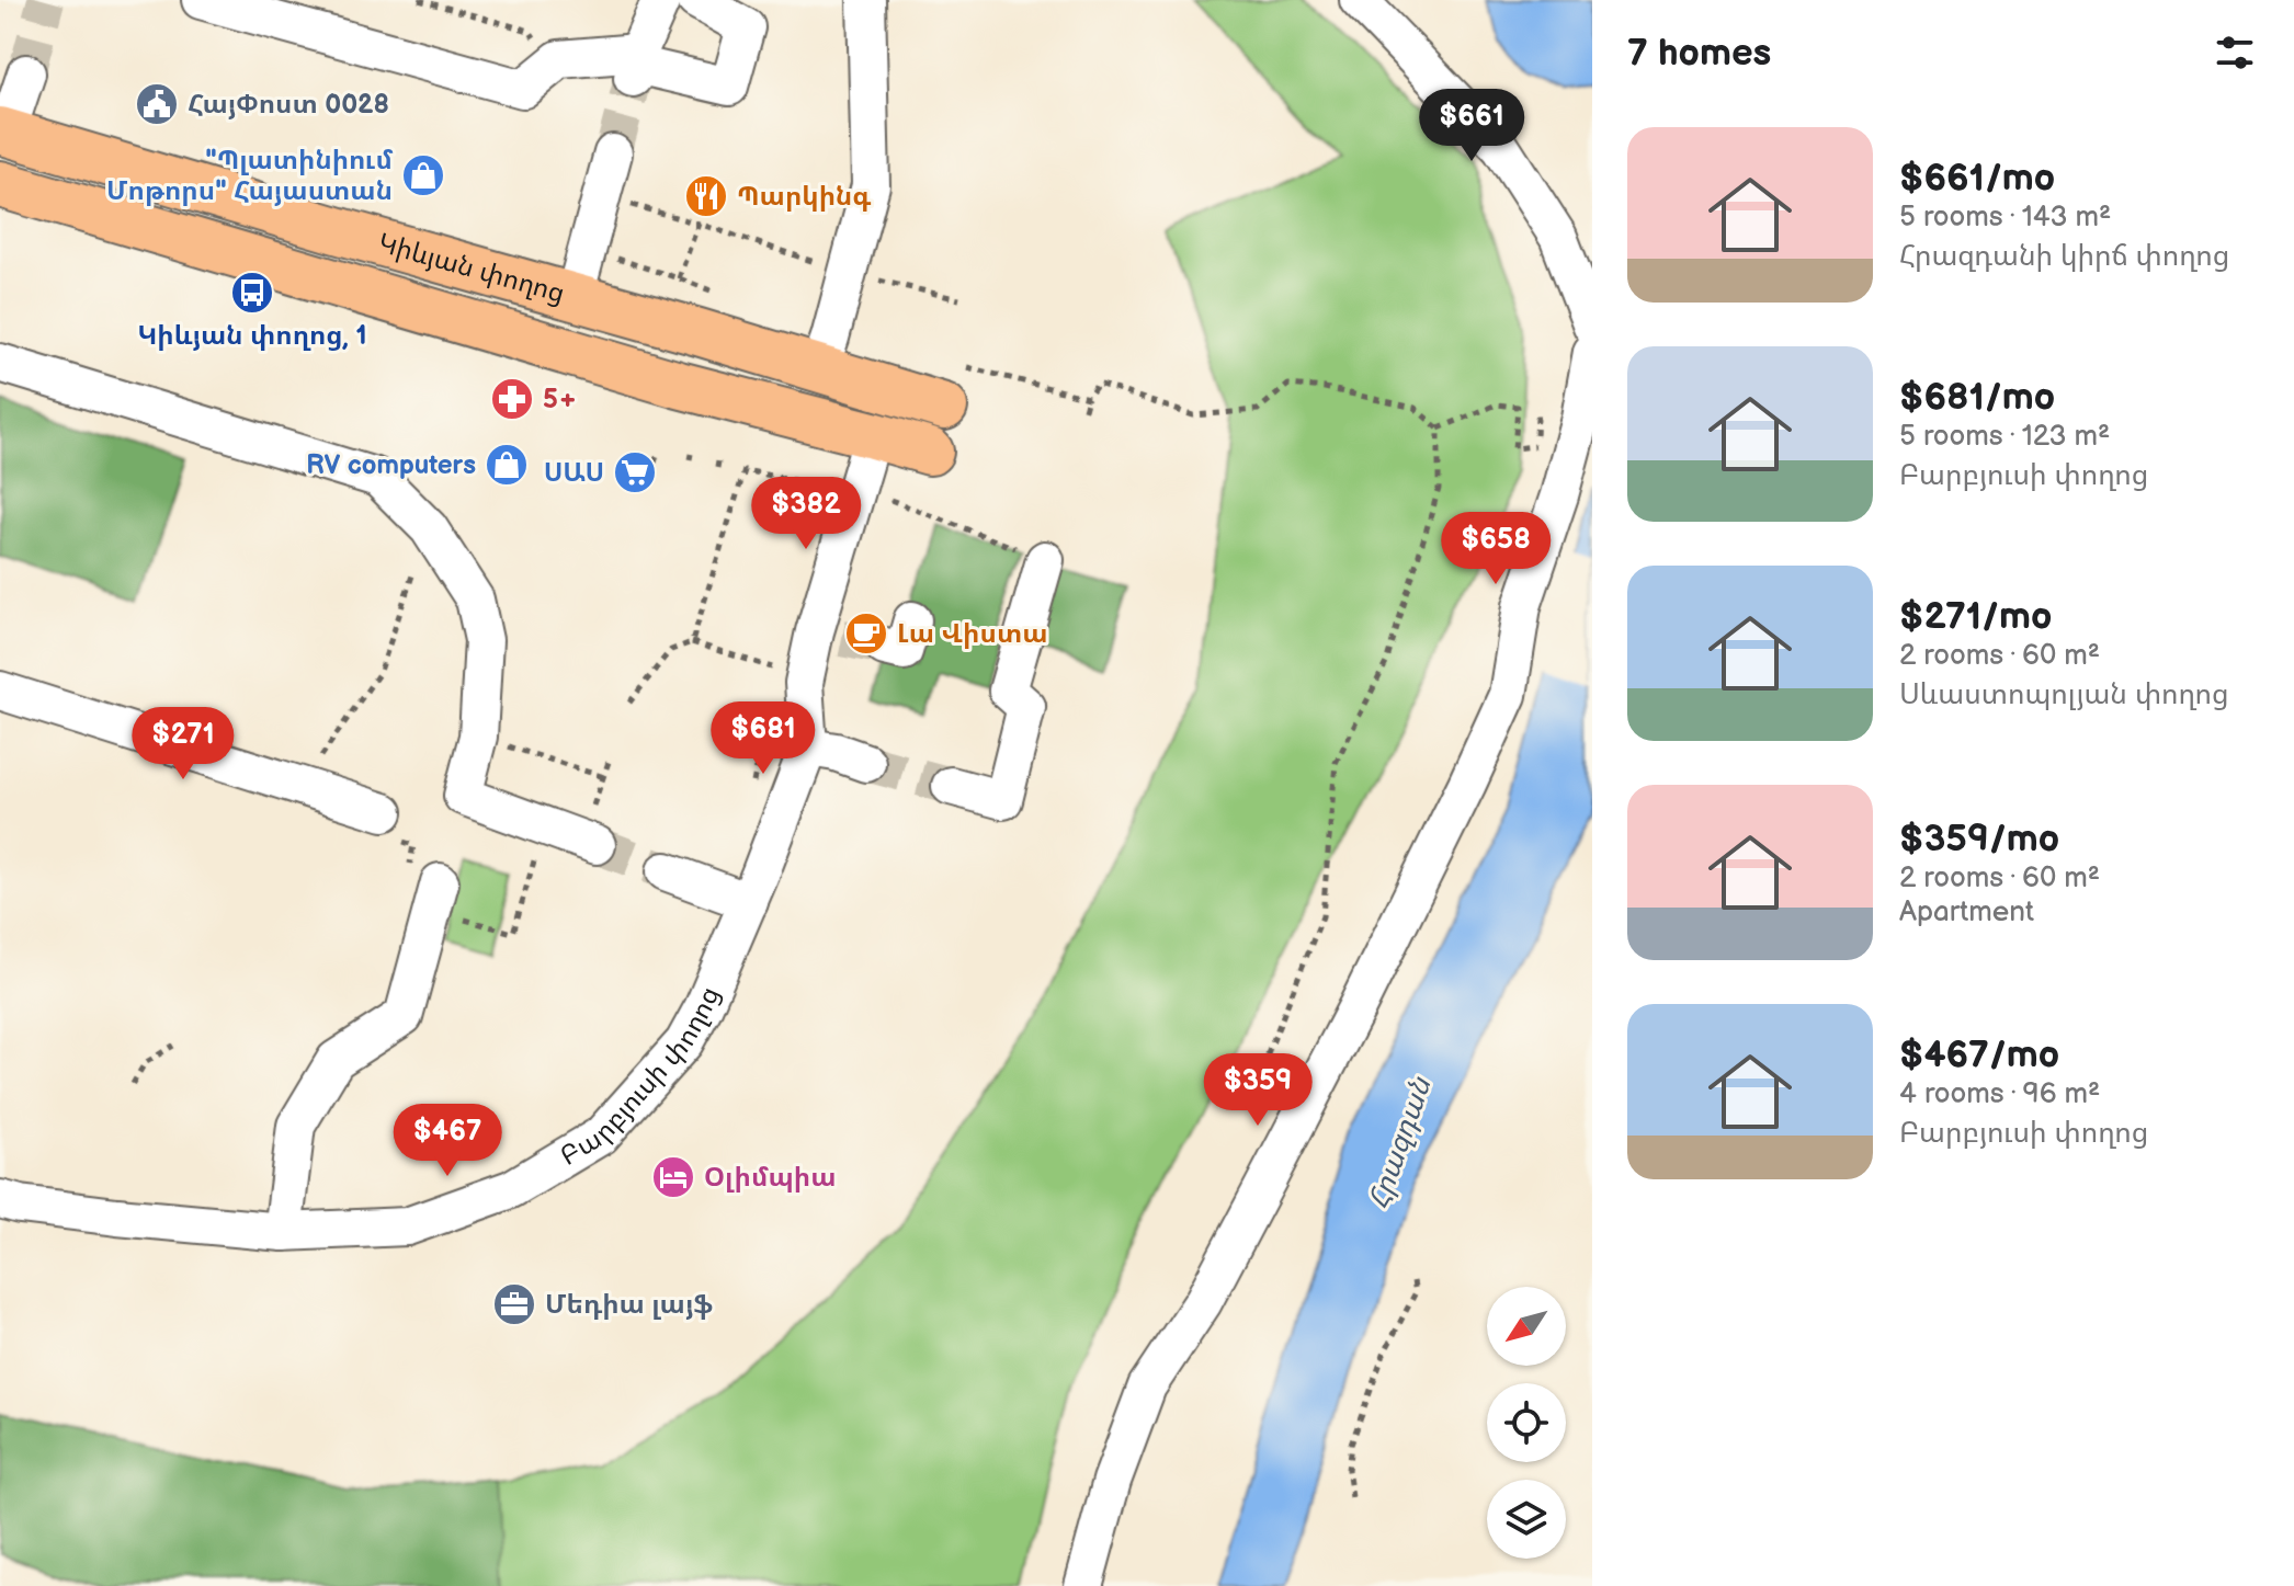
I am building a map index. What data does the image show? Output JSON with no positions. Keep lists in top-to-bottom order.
{
  "streets": {
    "main road": ["Կիևյան փողոց"],
    "street": ["Բարբյուսի փողոց"]
  },
  "crossings": [
    ["Կիևյան փողոց", "Բարբյուսի փողոց"]
  ],
  "water": ["Հրազդան"],
  "places": {
    "public building": ["ՀայՓոստ 0028"],
    "shop": ["\"Պլատինիում Մոթորս\" Հայաստան", "RV computers"],
    "restaurant": ["Պարկինգ"],
    "bus stop": ["Կիևյան փողոց, 1"],
    "pharmacy": ["5+"],
    "supermarket": ["ՍԱՍ"],
    "cafe": ["Լա Վիստա"],
    "hotel": ["Օլիմպիա"],
    "office": ["Մեդիա լայֆ"]
  },
  "north": "bottom left",
  "page": {
    "heading": "7 homes",
    "price": [
      "$661",
      "$382",
      "$658",
      "$681",
      "$271",
      "$359",
      "$467"
    ],
    "list": [
      {
        "name": "$661/mo",
        "note": "5 rooms · 143 m² · Հրազդանի կիրճ փողոց"
      },
      {
        "name": "$681/mo",
        "note": "5 rooms · 123 m² · Բարբյուսի փողոց"
      },
      {
        "name": "$271/mo",
        "note": "2 rooms · 60 m² · Սևաստոպոլյան փողոց"
      },
      {
        "name": "$359/mo",
        "note": "2 rooms · 60 m² · Apartment"
      },
      {
        "name": "$467/mo",
        "note": "4 rooms · 96 m² · Բարբյուսի փողոց"
      }
    ]
  }
}
